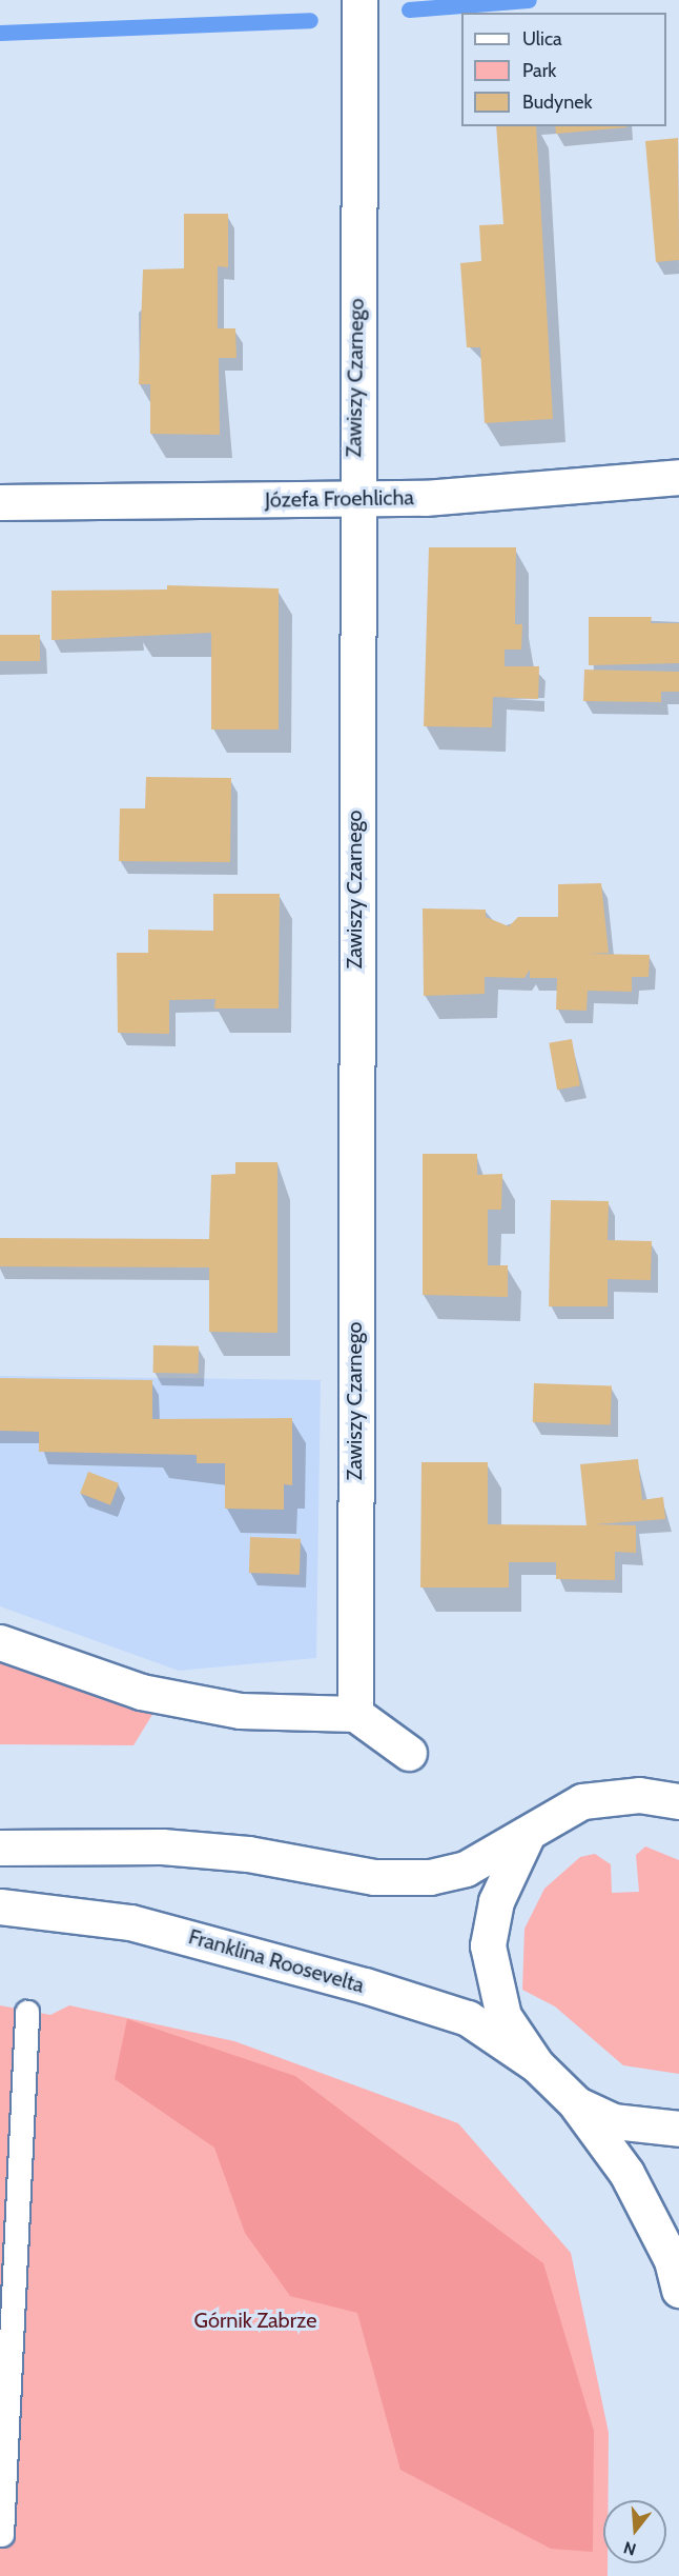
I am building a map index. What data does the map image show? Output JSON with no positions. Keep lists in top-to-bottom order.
{
  "streets": {
    "street": ["Zawiszy Czarnego", "Józefa Froehlicha", "Franklina Roosevelta"]
  },
  "crossings": [
    ["Zawiszy Czarnego", "Józefa Froehlicha"]
  ],
  "parks": ["Górnik Zabrze"],
  "legend": ["Ulica", "Park", "Budynek"],
  "north": "bottom"
}
